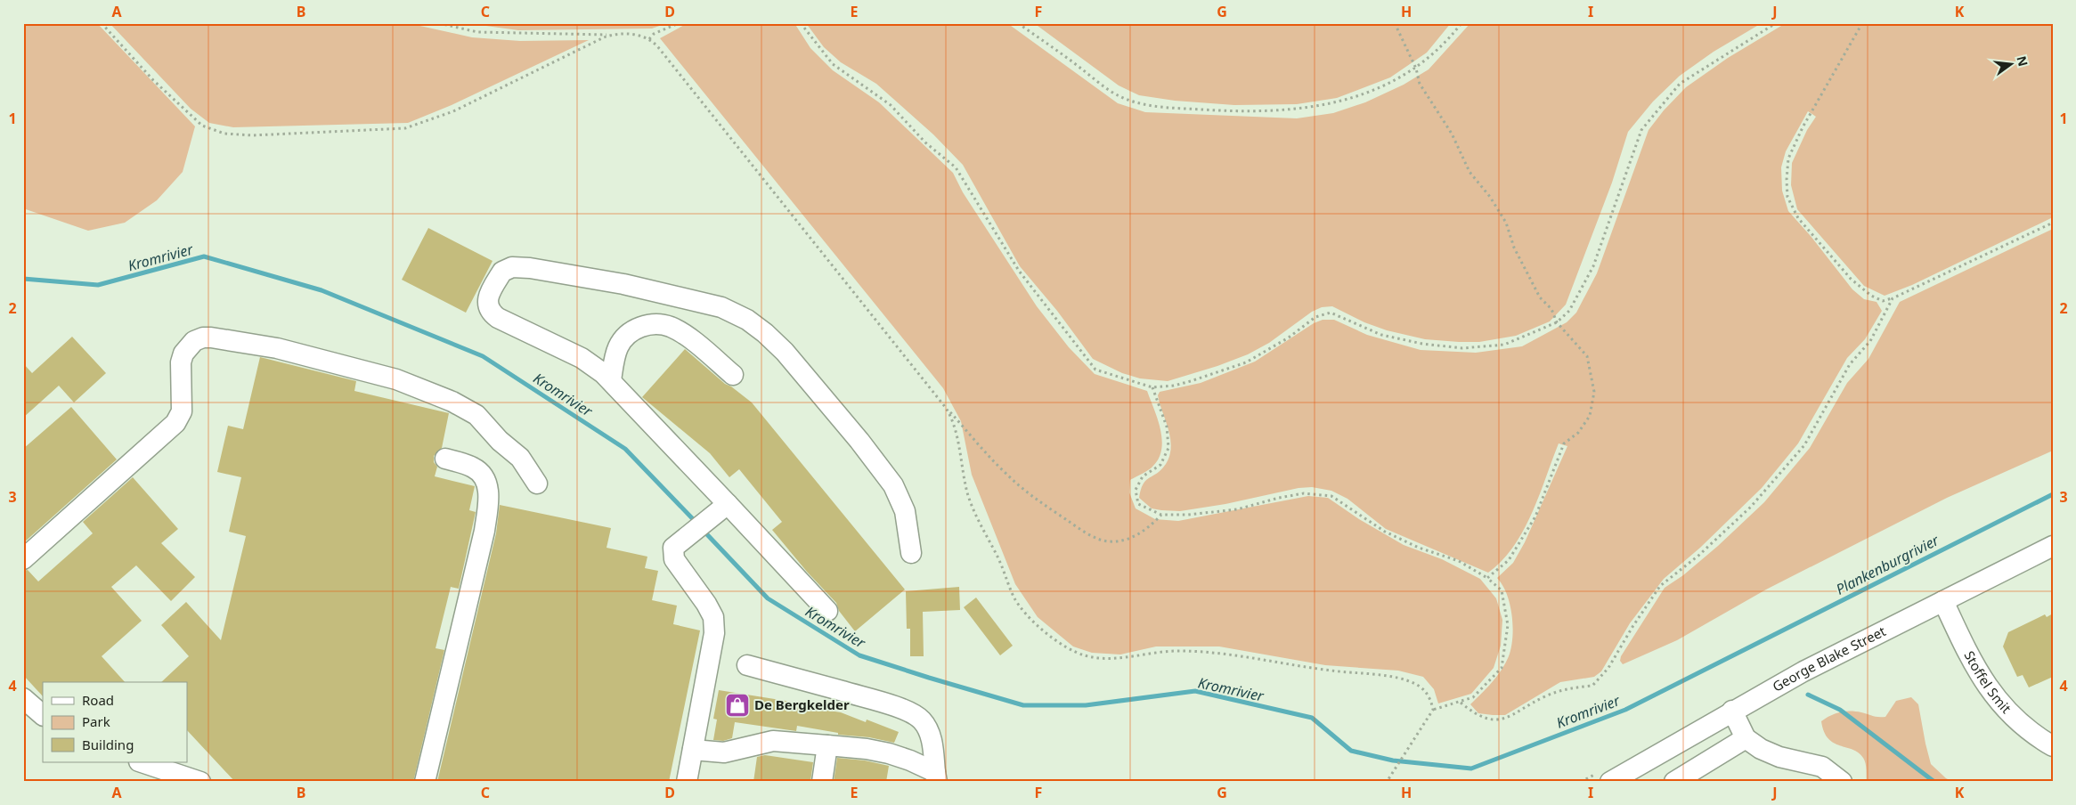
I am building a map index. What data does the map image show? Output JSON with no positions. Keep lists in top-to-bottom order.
{
  "streets": {
    "street": ["George Blake Street", "Stoffel Smit"]
  },
  "crossings": [
    ["George Blake Street", "Stoffel Smit"]
  ],
  "water": ["Kromrivier", "Plankenburgrivier"],
  "places": {
    "shop": ["De Bergkelder"]
  },
  "legend": ["Road", "Park", "Building"],
  "north": "right",
  "grid": {
    "columns": [
      "A",
      "B",
      "C",
      "D",
      "E",
      "F",
      "G",
      "H",
      "I",
      "J",
      "K"
    ],
    "rows": [
      "1",
      "2",
      "3",
      "4"
    ]
  }
}
